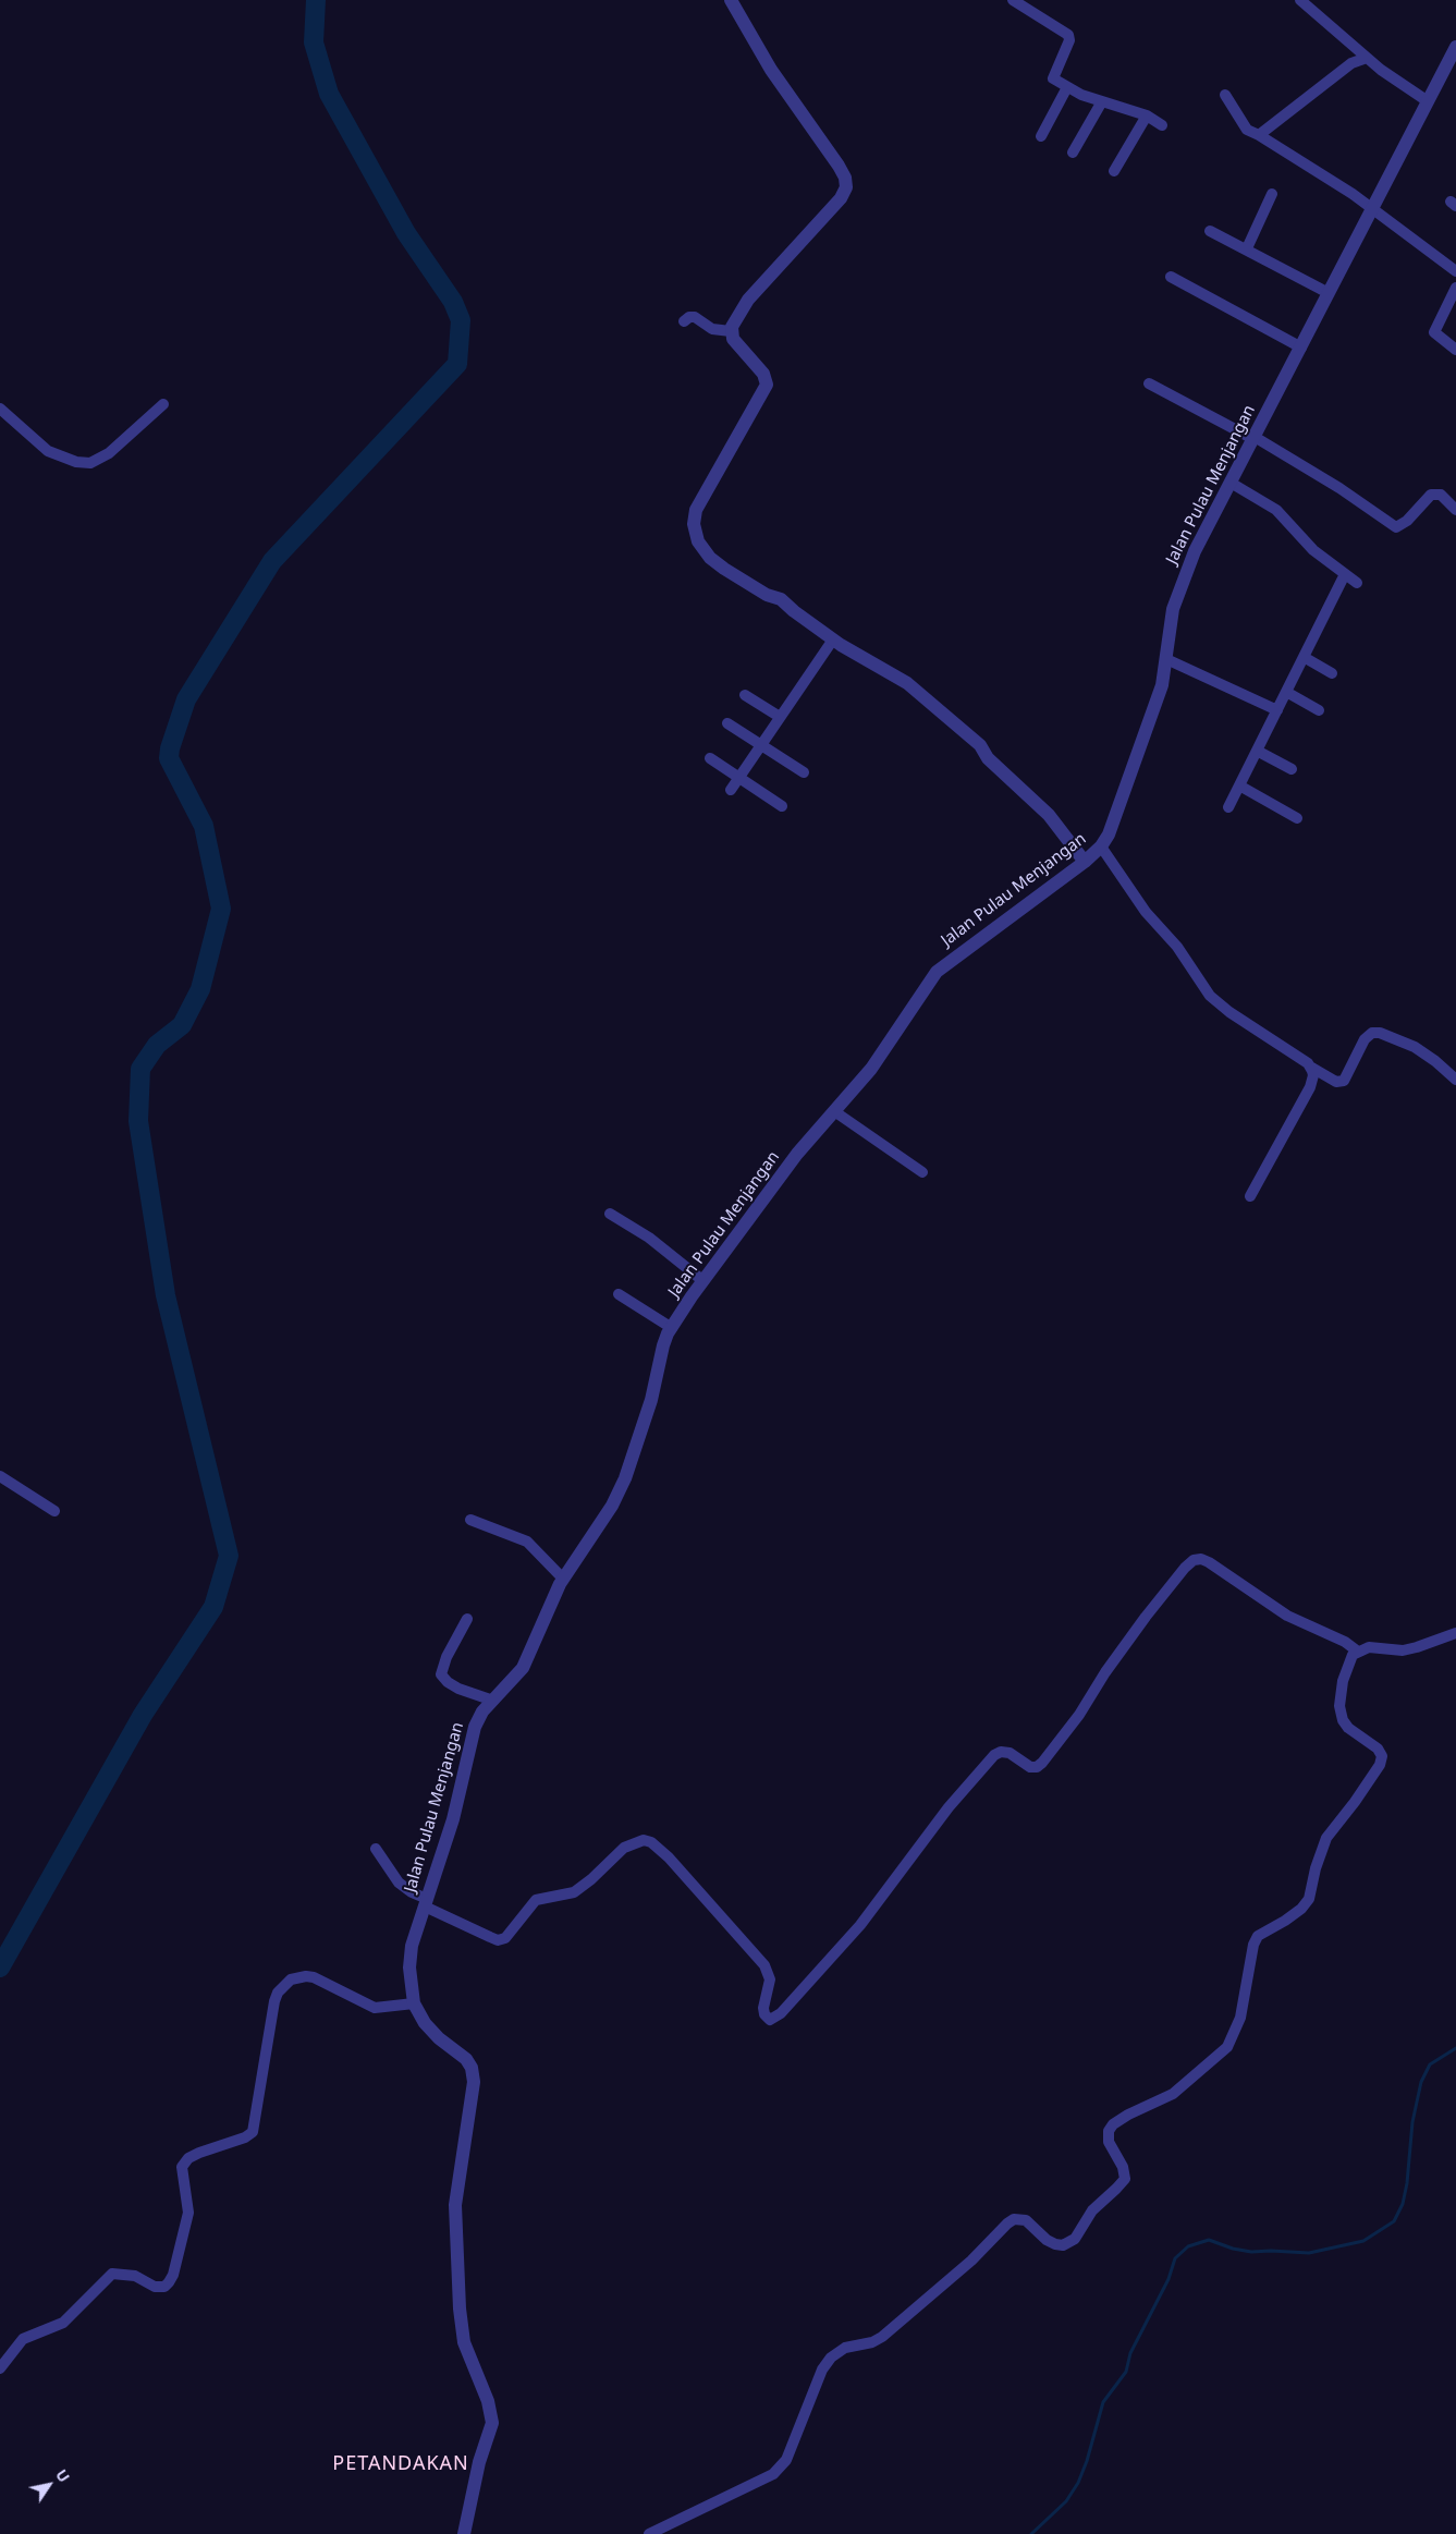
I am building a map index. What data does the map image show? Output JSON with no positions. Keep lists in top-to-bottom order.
{
  "streets": {
    "street": ["Jalan Pulau Menjangan"]
  },
  "districts": ["PETANDAKAN"],
  "north": "top right"
}
